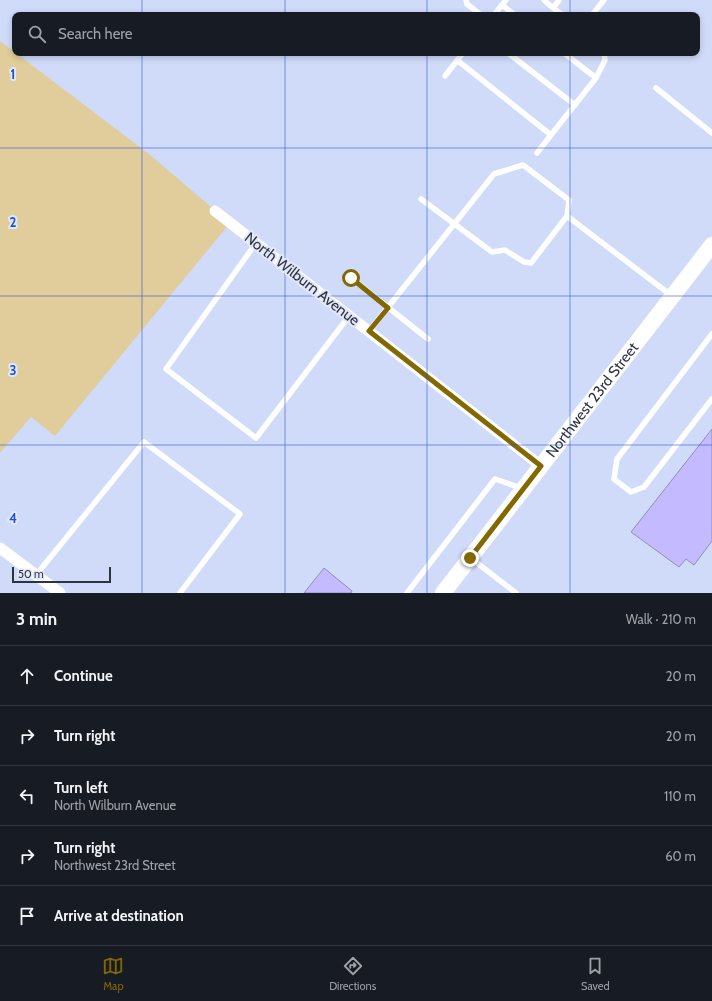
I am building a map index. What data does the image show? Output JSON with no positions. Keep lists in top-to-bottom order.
{
  "streets": {
    "main road": ["Northwest 23rd Street"],
    "street": ["North Wilburn Avenue"]
  },
  "crossings": [
    ["North Wilburn Avenue", "Northwest 23rd Street"]
  ],
  "scale_bar": "50 m",
  "page": {
    "search": "Search here",
    "scale": "50 m",
    "heading": ["3 min", "Walk · 210 m"],
    "list": [
      ["Continue", "20 m"],
      ["Turn right", "20 m"],
      ["Turn left", "North Wilburn Avenue", "110 m"],
      ["Turn right", "Northwest 23rd Street", "60 m"],
      "Arrive at destination"
    ],
    "nav": ["Map", "Directions", "Saved"]
  },
  "grid": {
    "rows": [
      "1",
      "2",
      "3",
      "4"
    ]
  }
}
